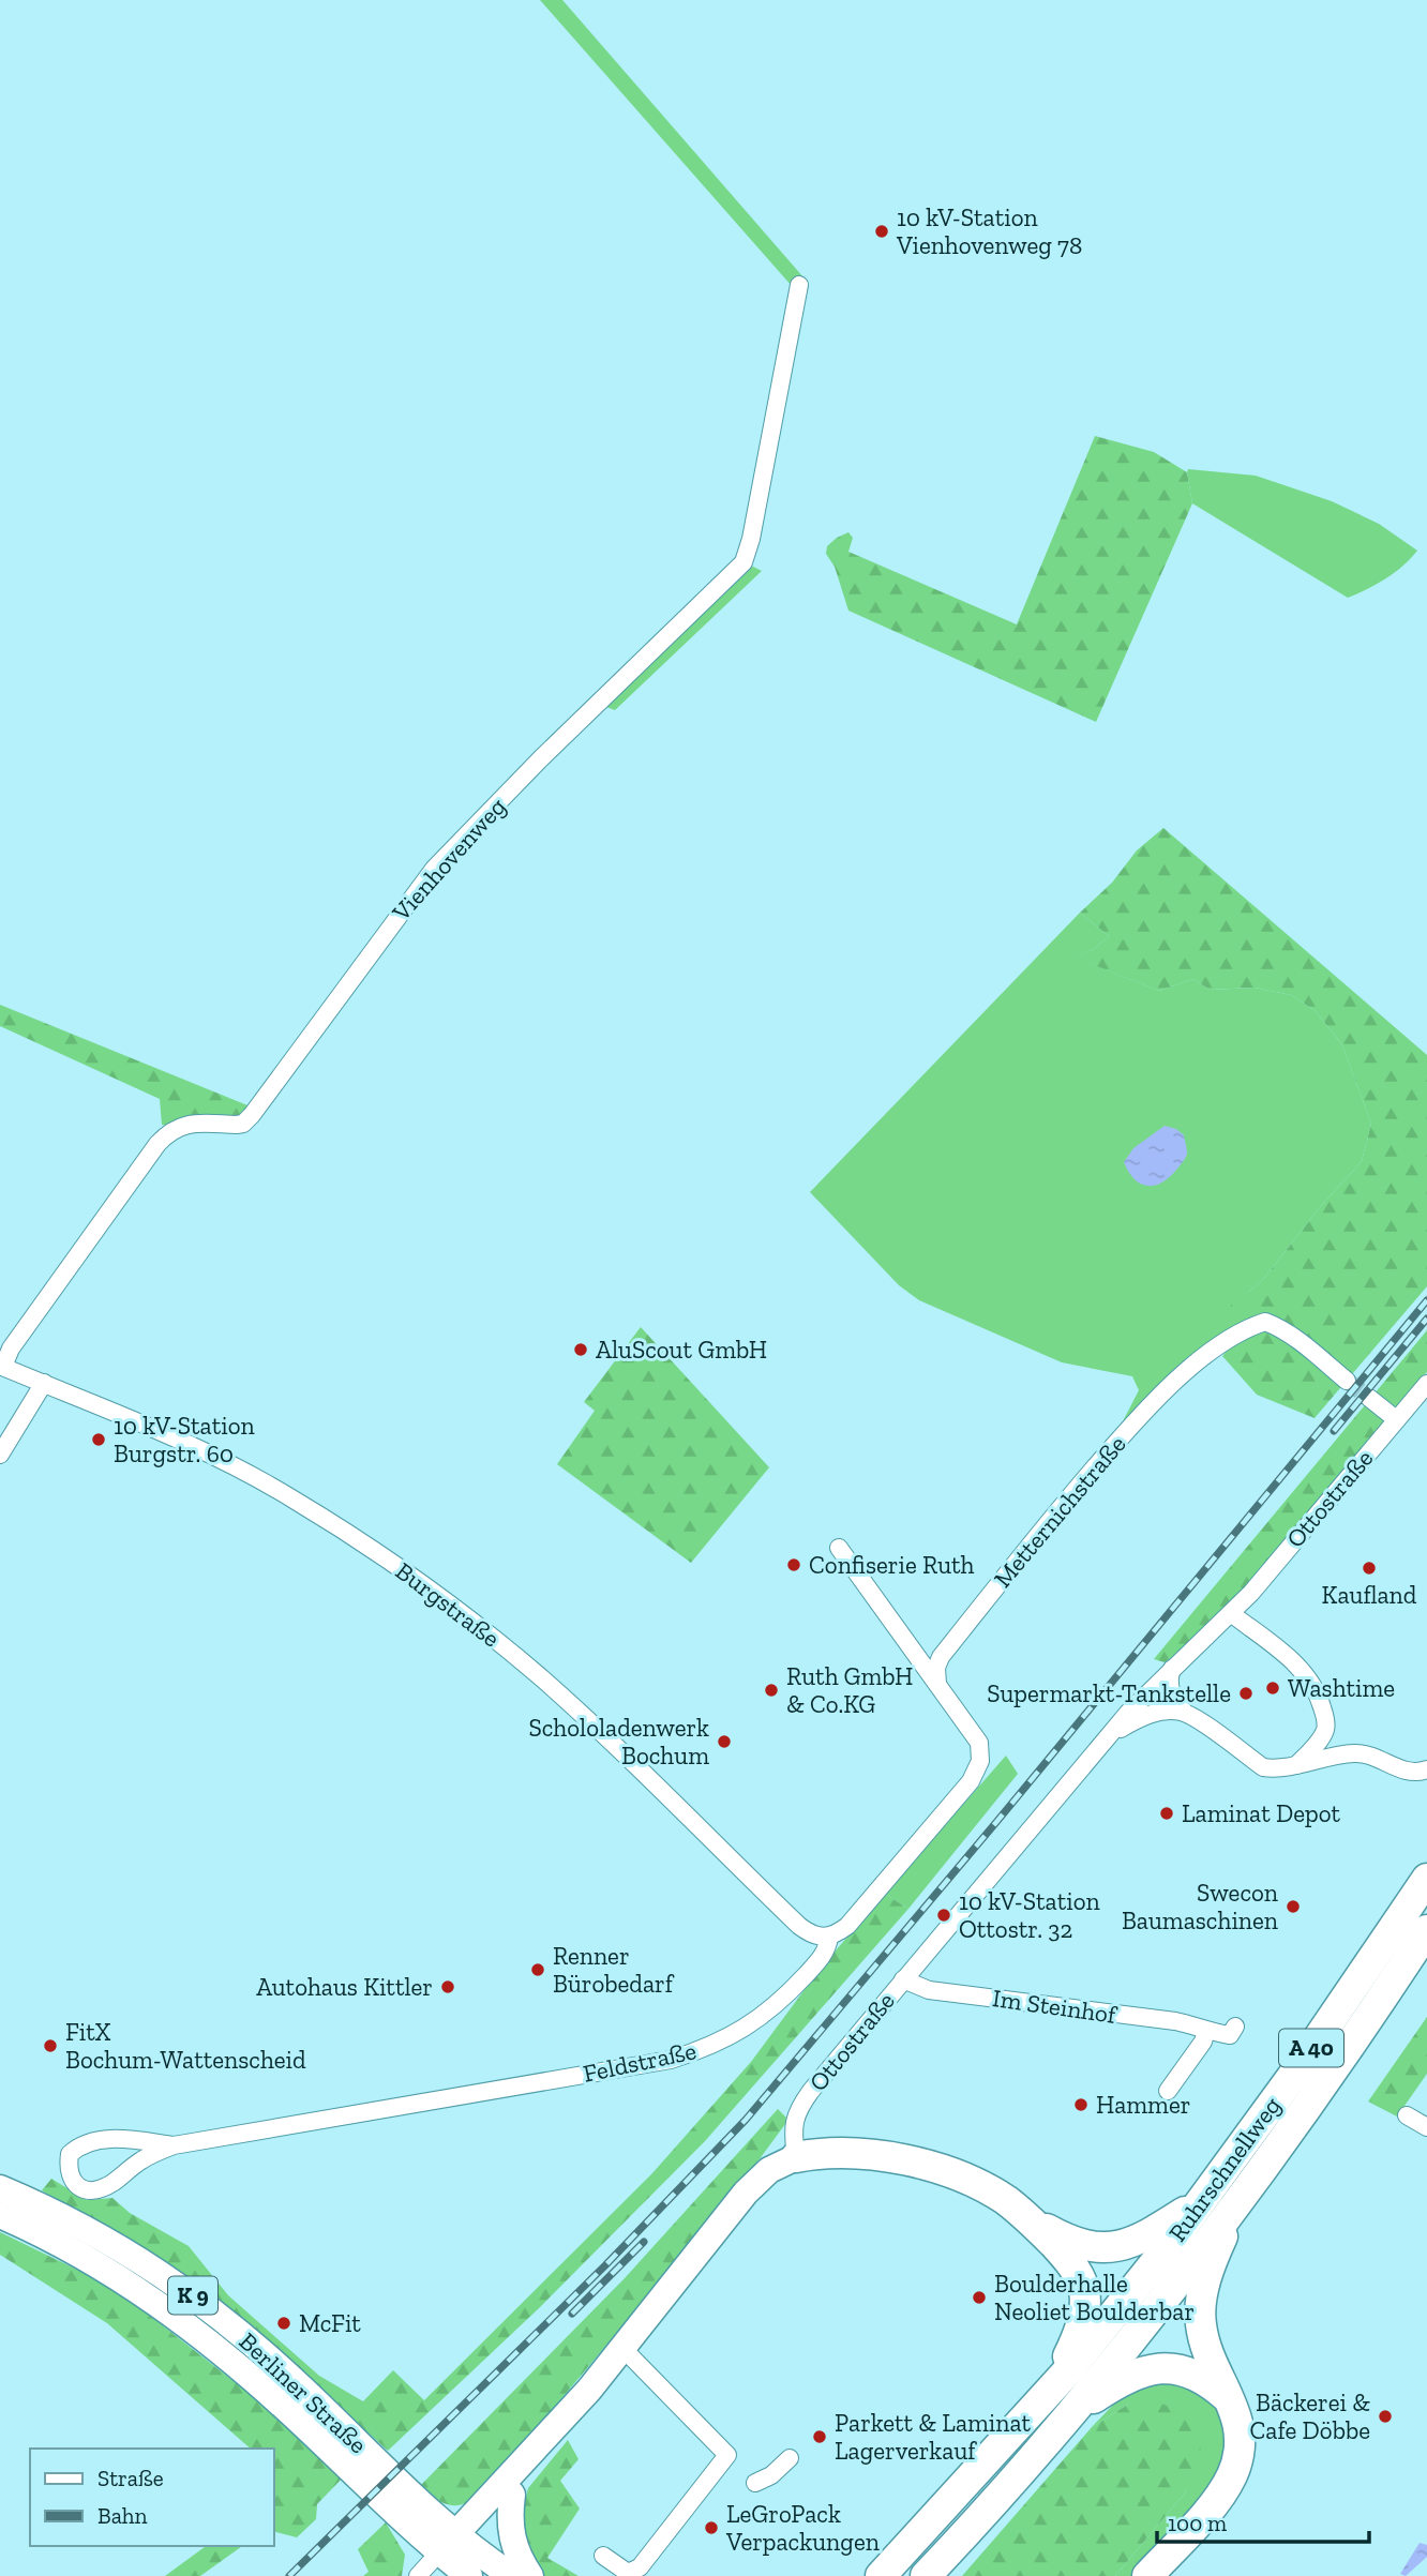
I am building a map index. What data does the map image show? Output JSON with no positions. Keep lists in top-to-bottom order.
{
  "streets": {
    "highway": ["A 40", "Ruhrschnellweg"],
    "main road": ["K 9", "Berliner Straße"],
    "street": [
      "Vienhovenweg",
      "Ottostraße",
      "Metternichstraße",
      "Burgstraße",
      "Im Steinhof",
      "Feldstraße"
    ]
  },
  "crossings": [
    ["Vienhovenweg", "Burgstraße"],
    ["Ottostraße", "Im Steinhof"],
    ["Metternichstraße", "Feldstraße"],
    ["Burgstraße", "Feldstraße"]
  ],
  "places": [
    "10 kV-Station Vienhovenweg 78",
    "AluScout GmbH",
    "10 kV-Station Burgstr. 60",
    "Confiserie Ruth",
    "Kaufland",
    "Washtime",
    "Ruth GmbH & Co.KG",
    "Supermarkt-Tankstelle",
    "Schololadenwerk Bochum",
    "Laminat Depot",
    "Swecon Baumaschinen",
    "10 kV-Station Ottostr. 32",
    "Renner Bürobedarf",
    "Autohaus Kittler",
    "FitX Bochum-Wattenscheid",
    "Hammer",
    "Boulderhalle Neoliet Boulderbar",
    "McFit",
    "Bäckerei & Cafe Döbbe",
    "Parkett & Laminat Lagerverkauf",
    "LeGroPack Verpackungen"
  ],
  "legend": ["Straße", "Bahn"],
  "scale_bar": "100 m"
}
